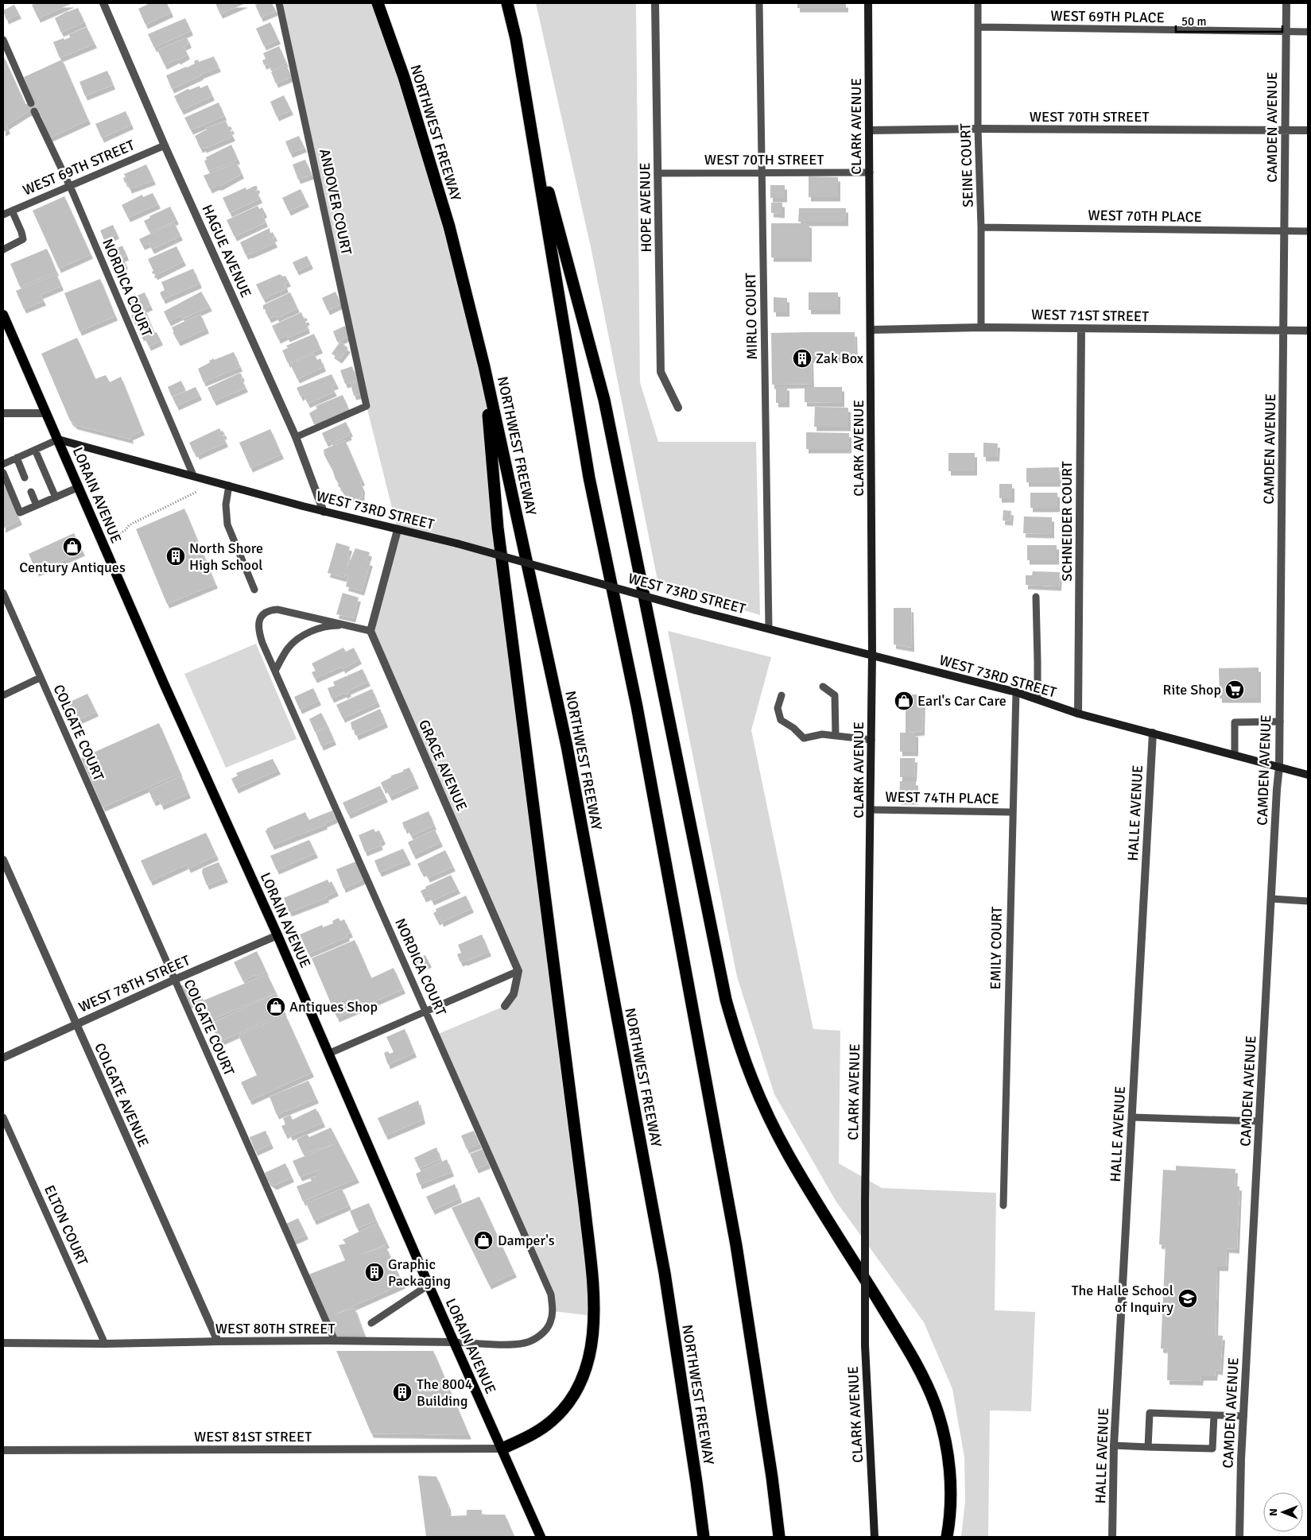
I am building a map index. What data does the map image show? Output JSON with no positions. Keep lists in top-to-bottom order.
{
  "streets": {
    "highway": ["NORTHWEST FREEWAY"],
    "main road": ["LORAIN AVENUE"],
    "street": [
      "WEST 70TH STREET",
      "CLARK AVENUE",
      "CAMDEN AVENUE",
      "HOPE AVENUE",
      "HAGUE AVENUE",
      "WEST 71ST STREET",
      "WEST 73RD STREET",
      "SCHNEIDER COURT",
      "GRACE AVENUE",
      "HALLE AVENUE",
      "WEST 78TH STREET",
      "COLGATE AVENUE",
      "WEST 80TH STREET",
      "WEST 81ST STREET"
    ],
    "lane": [
      "WEST 69TH PLACE",
      "SEINE COURT",
      "WEST 69TH STREET",
      "ANDOVER COURT",
      "WEST 70TH PLACE",
      "NORDICA COURT",
      "MIRLO COURT",
      "COLGATE COURT",
      "WEST 74TH PLACE",
      "EMILY COURT",
      "ELTON COURT"
    ]
  },
  "crossings": [
    ["WEST 69TH PLACE", "CAMDEN AVENUE"],
    ["WEST 69TH PLACE", "SEINE COURT"],
    ["WEST 70TH STREET", "CLARK AVENUE"],
    ["WEST 70TH STREET", "CAMDEN AVENUE"],
    ["WEST 70TH STREET", "SEINE COURT"],
    ["WEST 70TH STREET", "HOPE AVENUE"],
    ["WEST 70TH STREET", "MIRLO COURT"],
    ["CLARK AVENUE", "WEST 71ST STREET"],
    ["CLARK AVENUE", "WEST 73RD STREET"],
    ["CLARK AVENUE", "WEST 74TH PLACE"],
    ["CAMDEN AVENUE", "WEST 70TH PLACE"],
    ["CAMDEN AVENUE", "WEST 71ST STREET"],
    ["CAMDEN AVENUE", "WEST 73RD STREET"],
    ["SEINE COURT", "WEST 70TH PLACE"],
    ["SEINE COURT", "WEST 71ST STREET"],
    ["WEST 69TH STREET", "HAGUE AVENUE"],
    ["WEST 69TH STREET", "NORDICA COURT"],
    ["ANDOVER COURT", "HAGUE AVENUE"],
    ["HAGUE AVENUE", "WEST 73RD STREET"],
    ["NORDICA COURT", "WEST 73RD STREET"],
    ["NORDICA COURT", "WEST 80TH STREET"],
    ["WEST 71ST STREET", "SCHNEIDER COURT"],
    ["MIRLO COURT", "WEST 73RD STREET"],
    ["LORAIN AVENUE", "WEST 73RD STREET"],
    ["LORAIN AVENUE", "WEST 78TH STREET"],
    ["LORAIN AVENUE", "WEST 80TH STREET"],
    ["LORAIN AVENUE", "WEST 81ST STREET"],
    ["WEST 73RD STREET", "SCHNEIDER COURT"],
    ["WEST 73RD STREET", "HALLE AVENUE"],
    ["WEST 73RD STREET", "EMILY COURT"],
    ["COLGATE COURT", "WEST 78TH STREET"],
    ["COLGATE COURT", "WEST 80TH STREET"],
    ["WEST 74TH PLACE", "EMILY COURT"],
    ["WEST 78TH STREET", "COLGATE AVENUE"],
    ["COLGATE AVENUE", "WEST 80TH STREET"],
    ["ELTON COURT", "WEST 80TH STREET"]
  ],
  "places": {
    "building": [
      "Zak Box",
      "North Shore High School",
      "Graphic Packaging",
      "The 8004 Building"
    ],
    "shop": [
      "Century Antiques",
      "Earl's Car Care",
      "Antiques Shop",
      "Damper's"
    ],
    "supermarket": ["Rite Shop"],
    "school or university": ["The Halle School of Inquiry"]
  },
  "scale_bar": "50 m",
  "north": "left"
}
